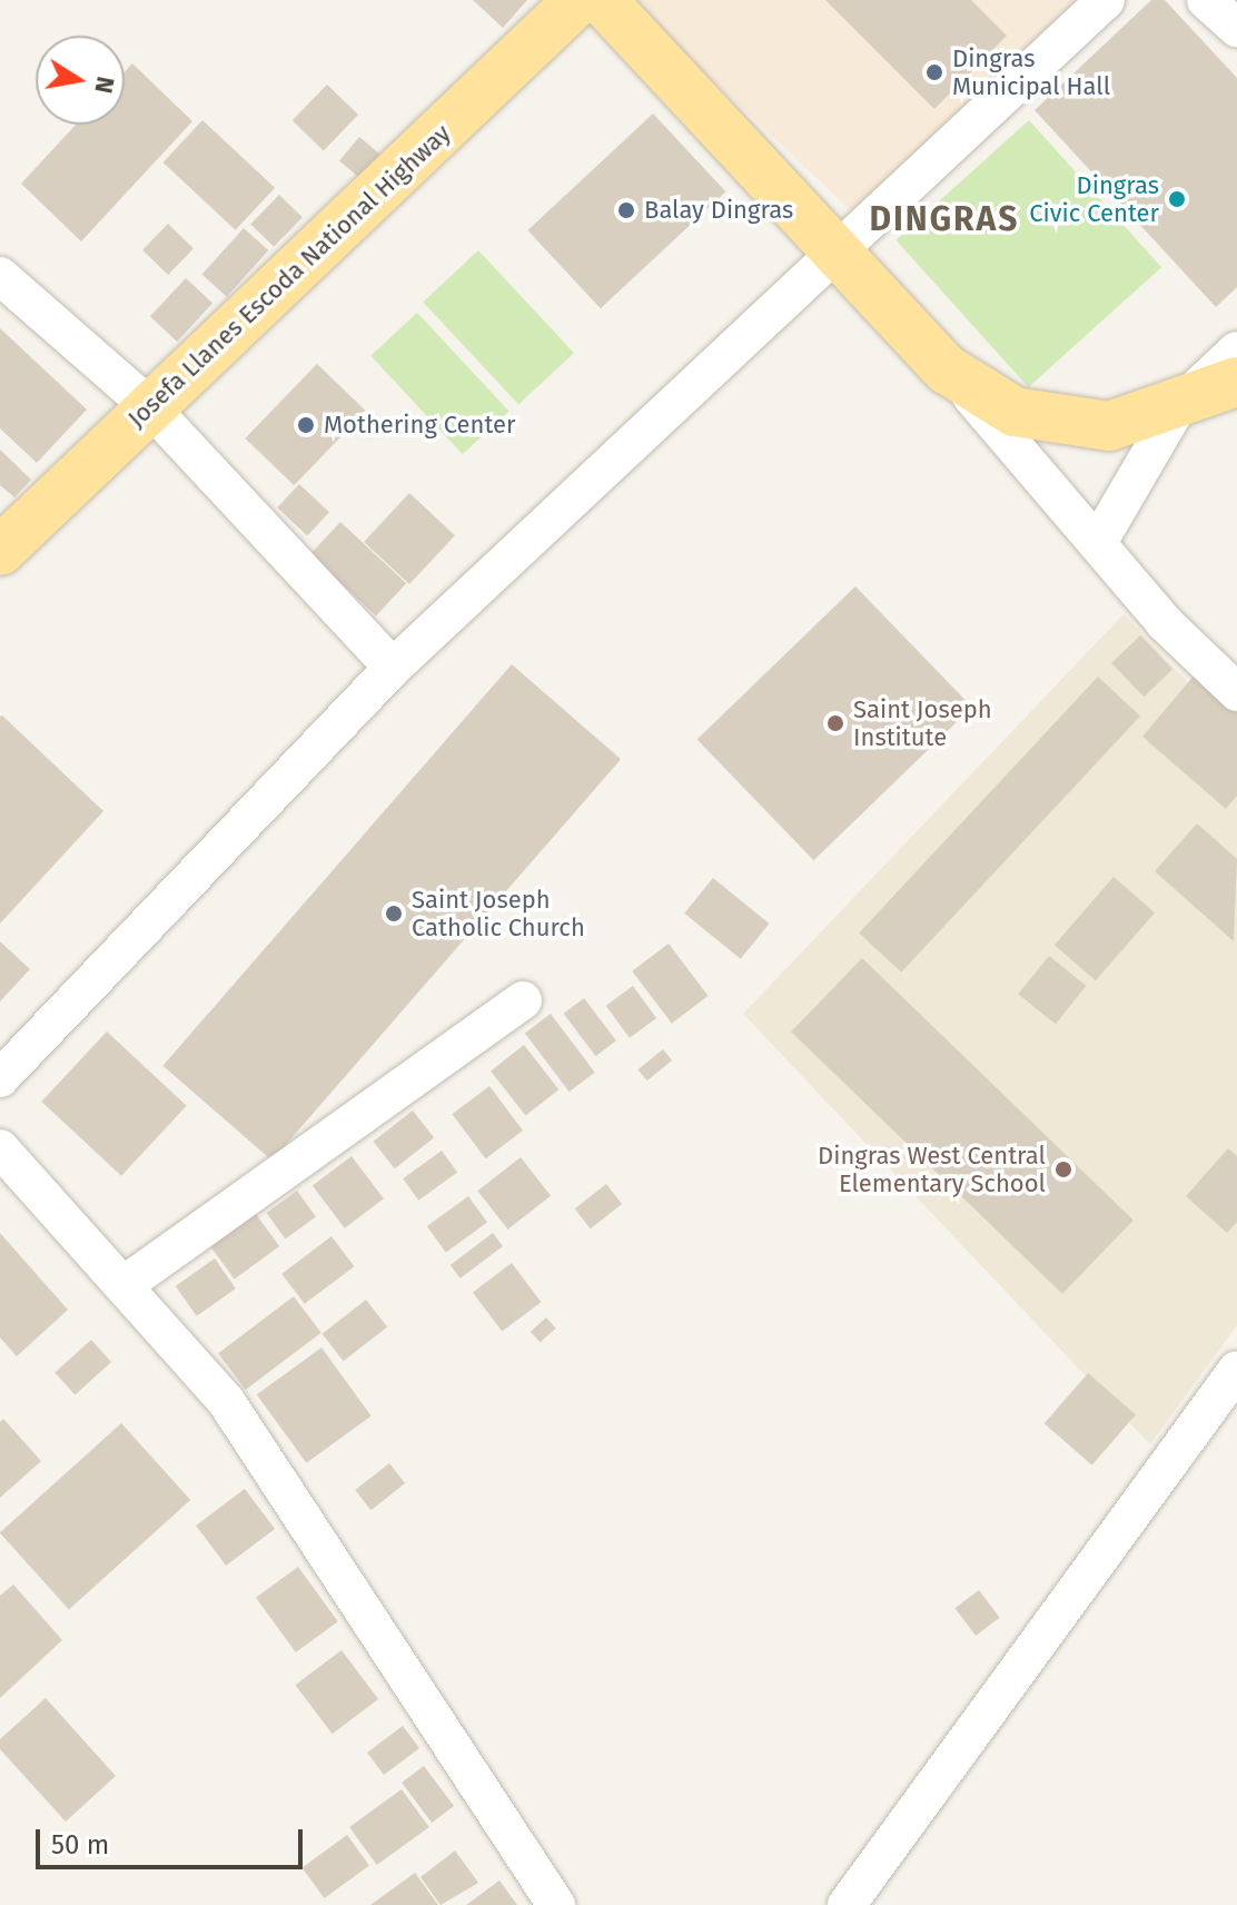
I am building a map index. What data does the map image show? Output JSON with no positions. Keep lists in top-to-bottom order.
{
  "streets": {
    "main road": ["Josefa Llanes Escoda National Highway"]
  },
  "districts": ["DINGRAS"],
  "places": [
    "Dingras Municipal Hall",
    "Dingras Civic Center",
    "Balay Dingras",
    "Mothering Center",
    "Saint Joseph Institute",
    "Saint Joseph Catholic Church",
    "Dingras West Central Elementary School"
  ],
  "scale_bar": "50 m",
  "north": "right"
}
